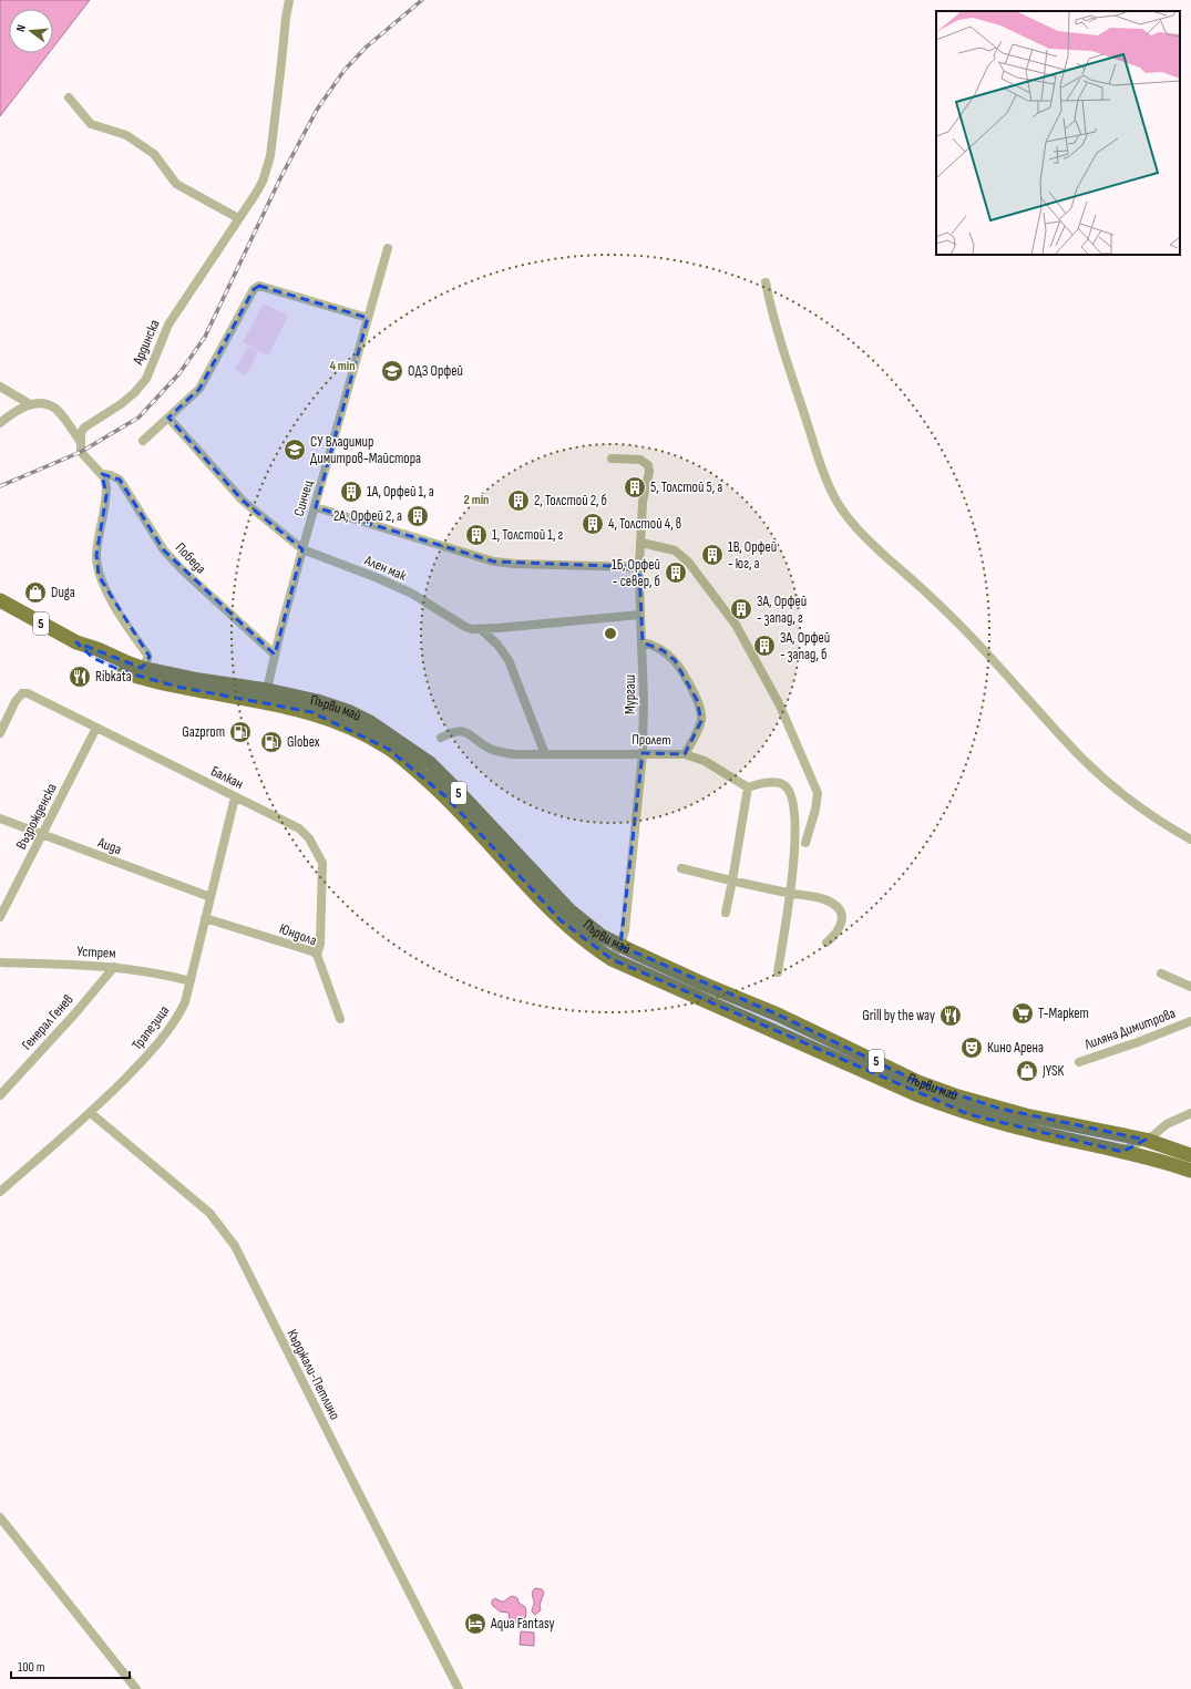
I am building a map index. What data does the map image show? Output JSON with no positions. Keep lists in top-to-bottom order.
{
  "streets": {
    "main road": ["5", "Първи май"],
    "street": [
      "Ардинска",
      "Синчец",
      "Победа",
      "Ален мак",
      "Мургаш",
      "Пролет",
      "Балкан",
      "Възрожденска",
      "Аида",
      "Юндола",
      "Устрем",
      "Генерал Генев",
      "Трапезица",
      "Лиляна Димитрова",
      "Кърджали-Петлино"
    ]
  },
  "crossings": [
    ["Синчец", "Победа"],
    ["Синчец", "Ален мак"],
    ["Синчец", "Първи май"],
    ["Ален мак", "Мургаш"],
    ["Мургаш", "Първи май"],
    ["Мургаш", "Пролет"],
    ["Балкан", "Възрожденска"],
    ["Балкан", "Юндола"],
    ["Балкан", "Трапезица"],
    ["Възрожденска", "Аида"],
    ["Аида", "Трапезица"],
    ["Юндола", "Трапезица"],
    ["Устрем", "Генерал Генев"],
    ["Устрем", "Трапезица"],
    ["Трапезица", "Кърджали-Петлино"]
  ],
  "places": {
    "school or university": ["ОДЗ Орфей", "СУ Владимир Димитров-Майстора"],
    "building": [
      "5, Толстой 5, а",
      "1А, Орфей 1, а",
      "2, Толстой 2, б",
      "2А, Орфей 2, а",
      "4, Толстой 4, в",
      "1, Толстой 1, г",
      "1В, Орфей - юг, а",
      "1Б, Орфей - север, б",
      "3А, Орфей - запад, г",
      "3А, Орфей - запад, б"
    ],
    "shop": ["Duga", "JYSK"],
    "restaurant": ["Ribkata", "Grill by the way"],
    "fuel station": ["Gazprom", "Globex"],
    "supermarket": ["Т-Маркет"],
    "theatre": ["Кино Арена"],
    "hotel": ["Aqua Fantasy"]
  },
  "scale_bar": "100 m",
  "north": "left",
  "rings": ["4 min", "2 min"]
}
